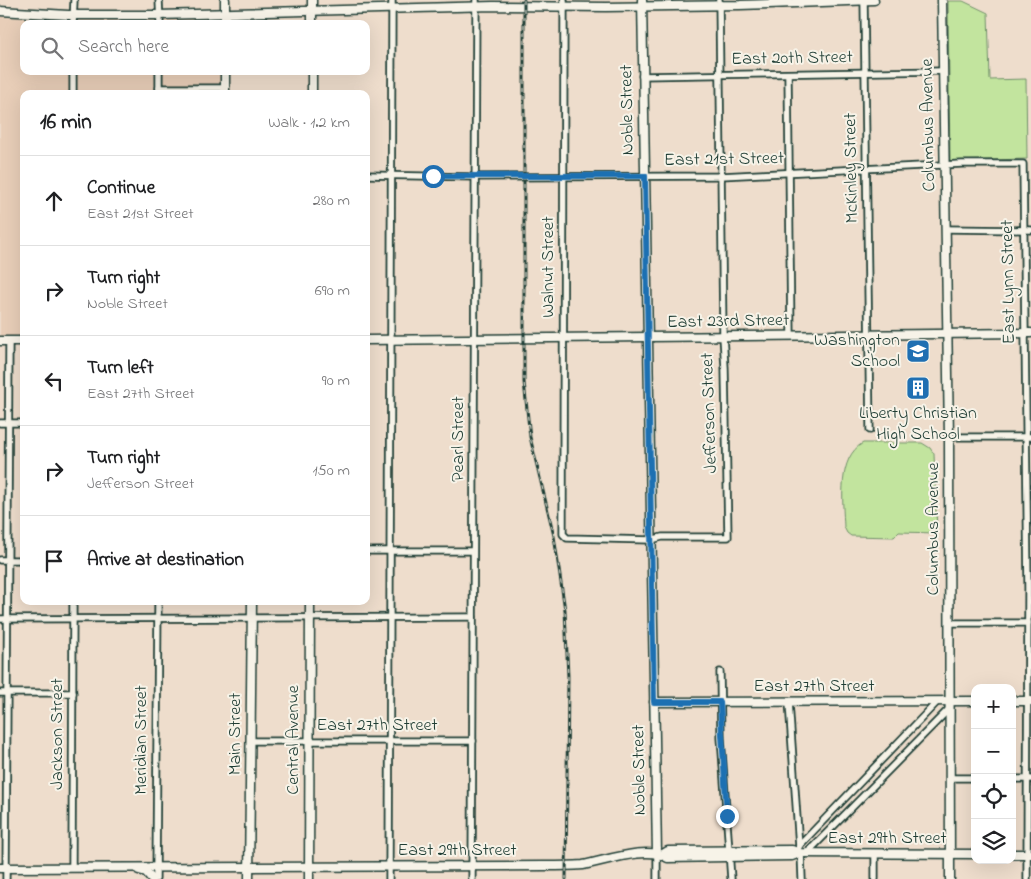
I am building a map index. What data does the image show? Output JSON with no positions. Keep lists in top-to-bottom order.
{
  "streets": {
    "street": [
      "East 20th Street",
      "Noble Street",
      "Columbus Avenue",
      "East 21st Street",
      "McKinley Street",
      "Walnut Street",
      "East Lynn Street",
      "East 23rd Street",
      "Jefferson Street",
      "Pearl Street",
      "East 27th Street",
      "Jackson Street",
      "Main Street",
      "Meridian Street",
      "Central Avenue",
      "East 29th Street"
    ]
  },
  "crossings": [
    ["East 20th Street", "Noble Street"],
    ["East 20th Street", "Columbus Avenue"],
    ["East 20th Street", "McKinley Street"],
    ["East 20th Street", "Jefferson Street"],
    ["Noble Street", "East 21st Street"],
    ["Noble Street", "Walnut Street"],
    ["Noble Street", "East 23rd Street"],
    ["Noble Street", "Jefferson Street"],
    ["Noble Street", "East 27th Street"],
    ["Noble Street", "East 29th Street"],
    ["Columbus Avenue", "East 21st Street"],
    ["Columbus Avenue", "East 23rd Street"],
    ["Columbus Avenue", "East 27th Street"],
    ["Columbus Avenue", "East 29th Street"],
    ["East 21st Street", "McKinley Street"],
    ["East 21st Street", "Walnut Street"],
    ["East 21st Street", "East Lynn Street"],
    ["East 21st Street", "Jefferson Street"],
    ["East 21st Street", "Pearl Street"],
    ["McKinley Street", "East 23rd Street"],
    ["Walnut Street", "East 23rd Street"],
    ["Walnut Street", "Jefferson Street"],
    ["East Lynn Street", "East 23rd Street"],
    ["East 23rd Street", "Jefferson Street"],
    ["East 23rd Street", "Pearl Street"],
    ["Pearl Street", "East 27th Street"],
    ["Pearl Street", "East 29th Street"],
    ["East 27th Street", "Main Street"],
    ["East 27th Street", "Central Avenue"],
    ["Main Street", "East 29th Street"],
    ["Meridian Street", "East 29th Street"],
    ["Central Avenue", "East 29th Street"]
  ],
  "places": {
    "school or university": ["Washington School"],
    "building": ["Liberty Christian High School"]
  },
  "page": {
    "search": "Search here",
    "heading": ["16 min", "Walk · 1.2 km"],
    "list": [
      ["Continue", "East 21st Street", "280 m"],
      ["Turn right", "Noble Street", "690 m"],
      ["Turn left", "East 27th Street", "90 m"],
      ["Turn right", "Jefferson Street", "150 m"],
      "Arrive at destination"
    ],
    "map_buttons": ["+", "−"]
  }
}
